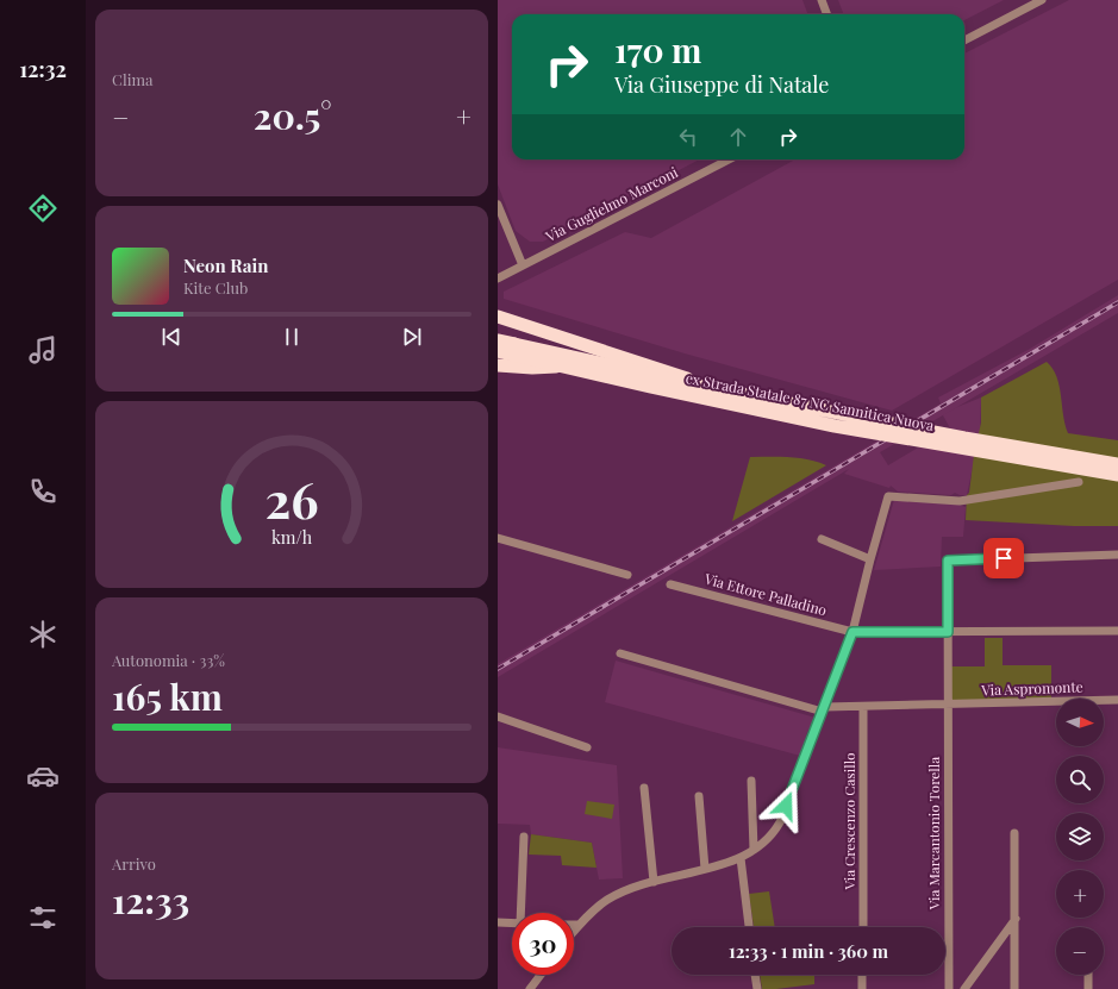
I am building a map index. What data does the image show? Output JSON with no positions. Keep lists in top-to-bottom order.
{
  "streets": {
    "highway": ["ex Strada Statale 87 NC Sannitica Nuova"],
    "street": [
      "Via Guglielmo Marconi",
      "Via Ettore Palladino",
      "Via Aspromonte",
      "Via Crescenzo Casillo",
      "Via Marcantonio Torella"
    ]
  },
  "crossings": [
    ["Via Ettore Palladino", "Via Marcantonio Torella"],
    ["Via Aspromonte", "Via Crescenzo Casillo"],
    ["Via Aspromonte", "Via Marcantonio Torella"]
  ],
  "north": "right",
  "page": {
    "tabs": "12:32",
    "tile": [
      "Clima",
      ["Autonomia · 33%", "165 km"],
      ["Arrivo", "12:33"]
    ],
    "turn": ["170 m", "Via Giuseppe di Natale"],
    "heat": ["−", "20.5°", "+"],
    "song": ["Neon Rain", "Kite Club"],
    "map_buttons": ["+", "−"],
    "limit": "30",
    "trip": "12:33 · 1 min · 360 m",
    "gauge": ["26", "km/h"]
  }
}
